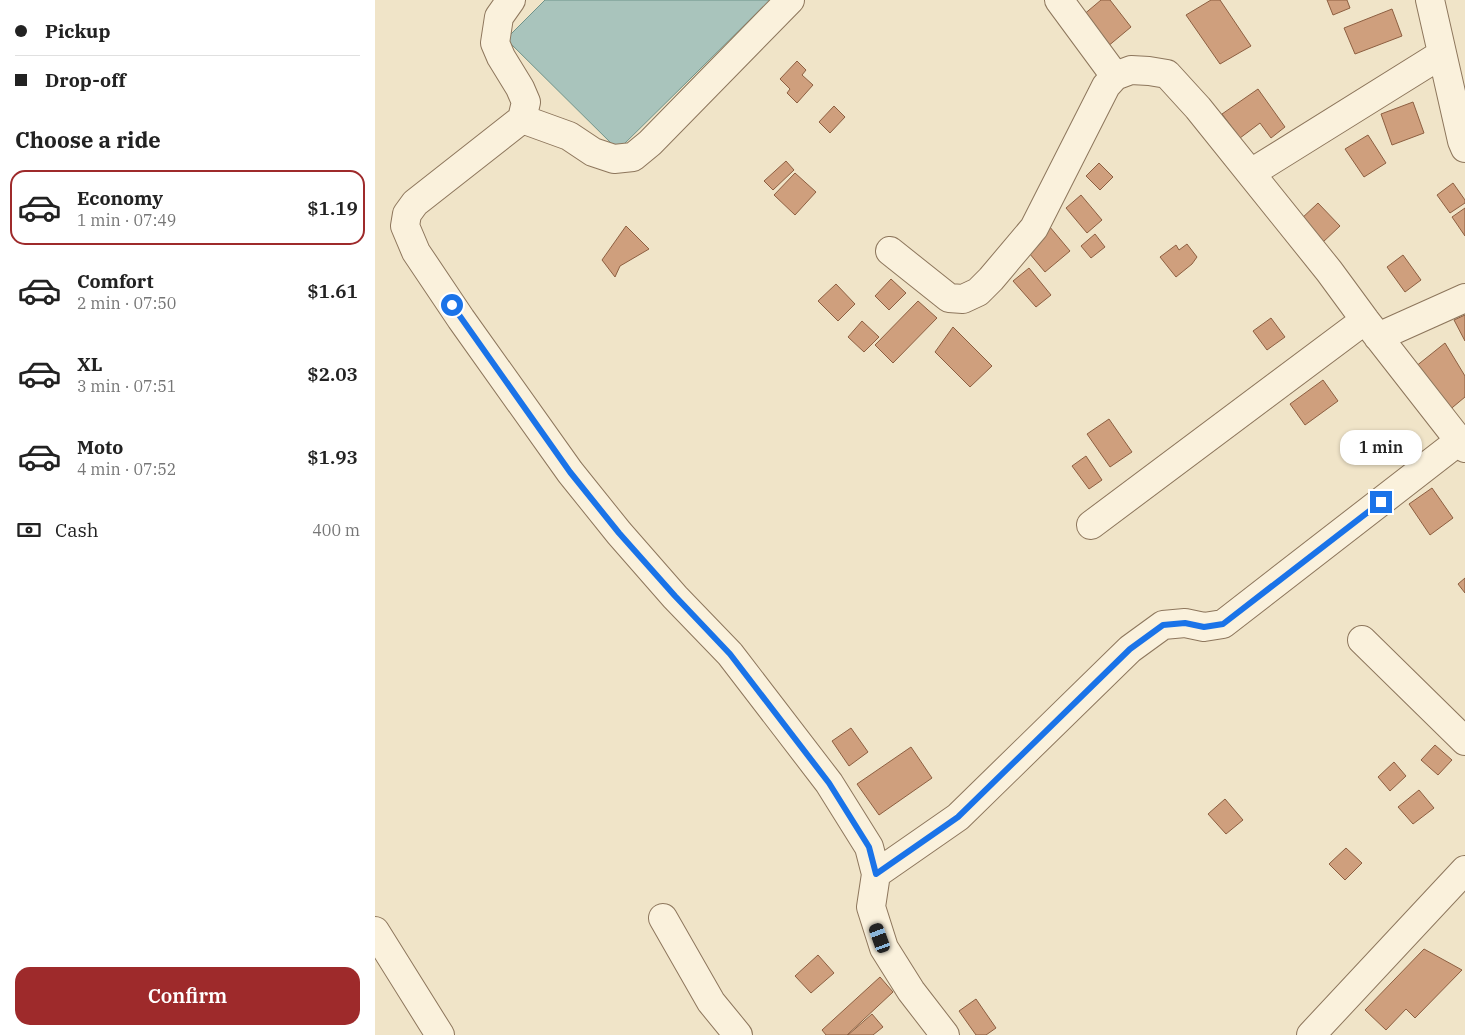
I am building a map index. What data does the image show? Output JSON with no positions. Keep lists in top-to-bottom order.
{
  "page": {
    "banner": ["Pickup", "Drop-off"],
    "heading": "Choose a ride",
    "list": [
      {
        "name": "Economy",
        "note": "1 min · 07:49",
        "value": "$1.19"
      },
      {
        "name": "Comfort",
        "note": "2 min · 07:50",
        "value": "$1.61"
      },
      {
        "name": "XL",
        "note": "3 min · 07:51",
        "value": "$2.03"
      },
      {
        "name": "Moto",
        "note": "4 min · 07:52",
        "value": "$1.93"
      }
    ],
    "bubble": "1 min",
    "pay": ["Cash", "400 m"],
    "buttons": "Confirm"
  }
}
